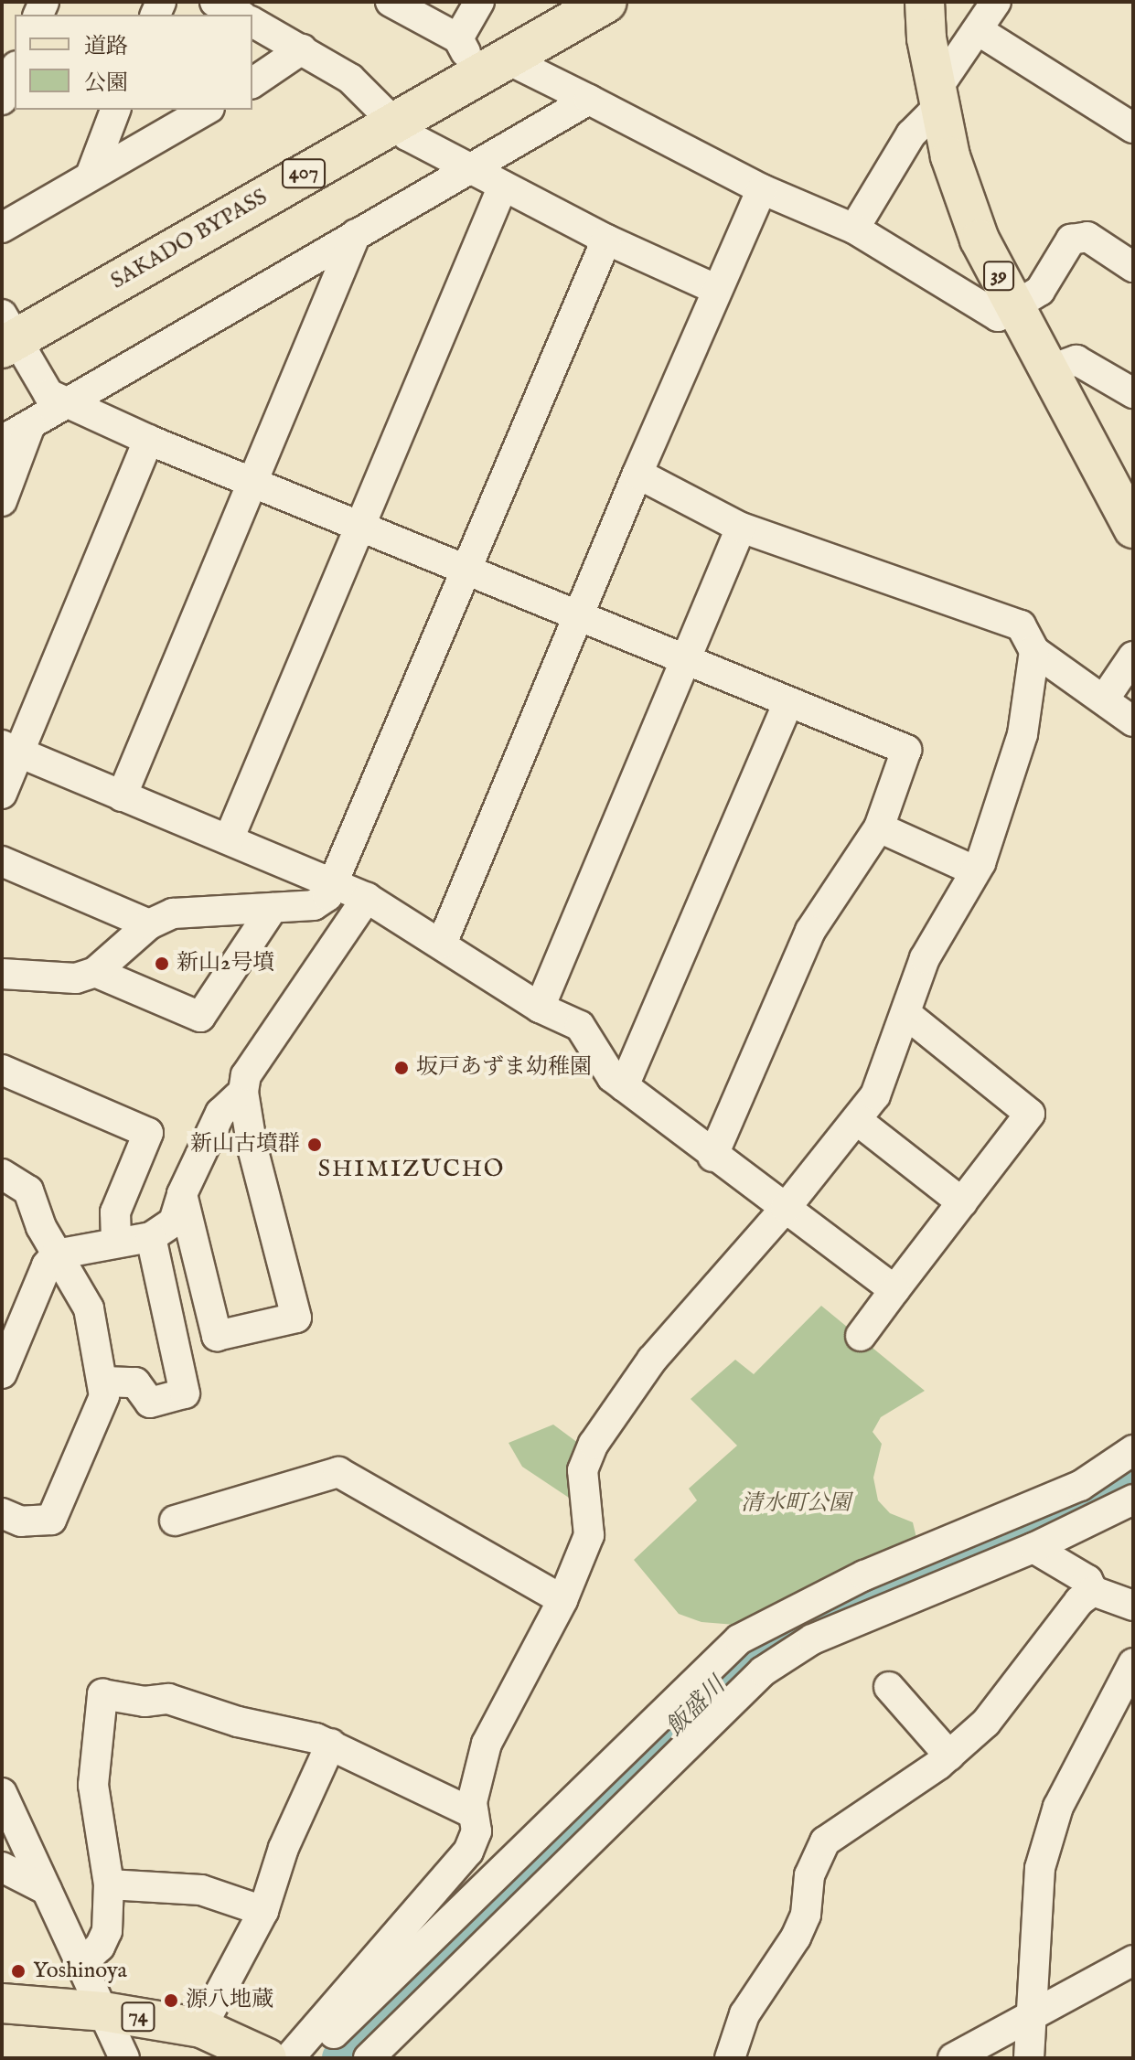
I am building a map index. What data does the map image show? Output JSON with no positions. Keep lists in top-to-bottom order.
{
  "streets": {
    "highway": ["407", "SAKADO BYPASS"],
    "main road": ["39", "74"]
  },
  "districts": ["SHIMIZUCHO"],
  "water": ["飯盛川"],
  "parks": ["清水町公園"],
  "places": [
    "新山2号墳",
    "坂戸あずま幼稚園",
    "新山古墳群",
    "Yoshinoya",
    "源八地蔵"
  ],
  "legend": ["道路", "公園"]
}
